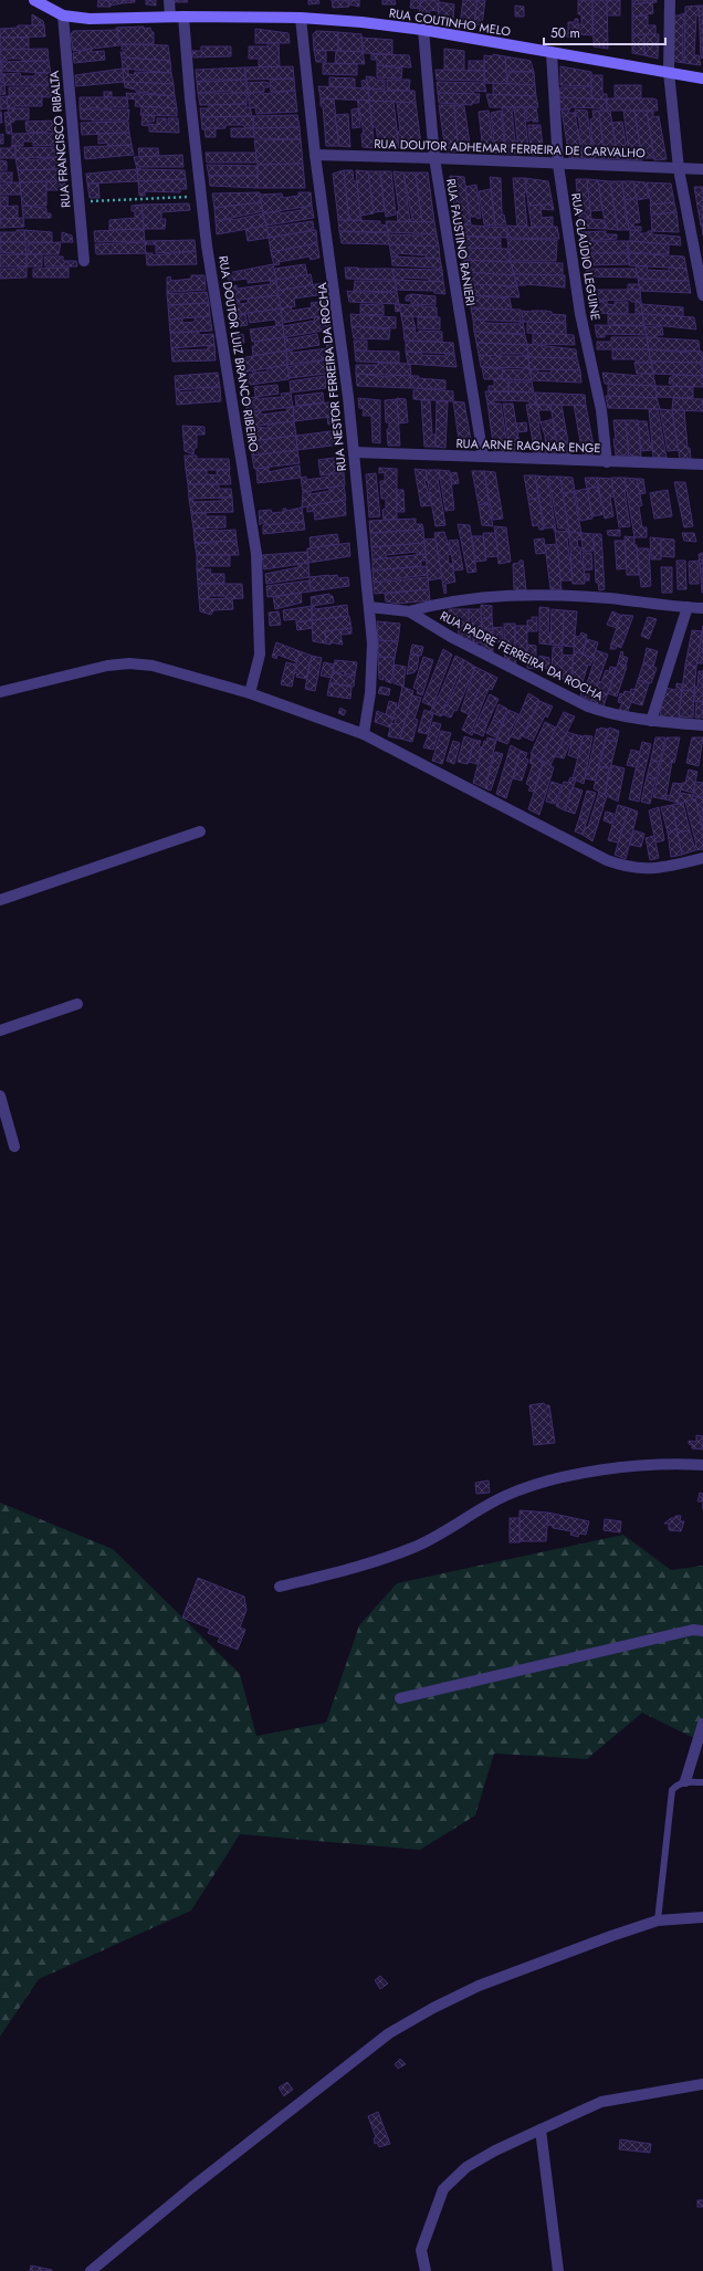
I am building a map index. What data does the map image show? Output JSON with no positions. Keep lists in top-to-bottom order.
{
  "streets": {
    "street": [
      "RUA COUTINHO MELO",
      "RUA FRANCISCO RIBALTA",
      "RUA DOUTOR ADHEMAR FERREIRA DE CARVALHO",
      "RUA FAUSTINO RANIERI",
      "RUA CLAÚDIO LEGUINE",
      "RUA DOUTOR LUIZ BRANCO RIBEIRO",
      "RUA NESTOR FERREIRA DA ROCHA",
      "RUA ARNE RAGNAR ENGE",
      "RUA PADRE FERREIRA DA ROCHA"
    ]
  },
  "crossings": [
    ["RUA COUTINHO MELO", "RUA FRANCISCO RIBALTA"],
    ["RUA COUTINHO MELO", "RUA FAUSTINO RANIERI"],
    ["RUA COUTINHO MELO", "RUA CLAÚDIO LEGUINE"],
    ["RUA COUTINHO MELO", "RUA DOUTOR LUIZ BRANCO RIBEIRO"],
    ["RUA COUTINHO MELO", "RUA NESTOR FERREIRA DA ROCHA"],
    ["RUA DOUTOR ADHEMAR FERREIRA DE CARVALHO", "RUA FAUSTINO RANIERI"],
    ["RUA DOUTOR ADHEMAR FERREIRA DE CARVALHO", "RUA CLAÚDIO LEGUINE"],
    ["RUA DOUTOR ADHEMAR FERREIRA DE CARVALHO", "RUA NESTOR FERREIRA DA ROCHA"],
    ["RUA FAUSTINO RANIERI", "RUA ARNE RAGNAR ENGE"],
    ["RUA CLAÚDIO LEGUINE", "RUA ARNE RAGNAR ENGE"],
    ["RUA NESTOR FERREIRA DA ROCHA", "RUA ARNE RAGNAR ENGE"],
    ["RUA NESTOR FERREIRA DA ROCHA", "RUA PADRE FERREIRA DA ROCHA"]
  ],
  "scale_bar": "50 m"
}
